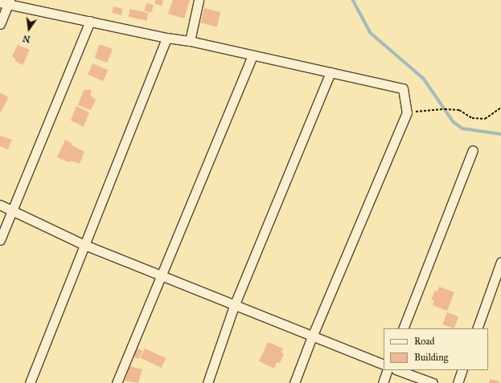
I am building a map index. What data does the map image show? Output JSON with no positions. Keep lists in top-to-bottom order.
{
  "legend": ["Road", "Building"],
  "north": "bottom"
}
